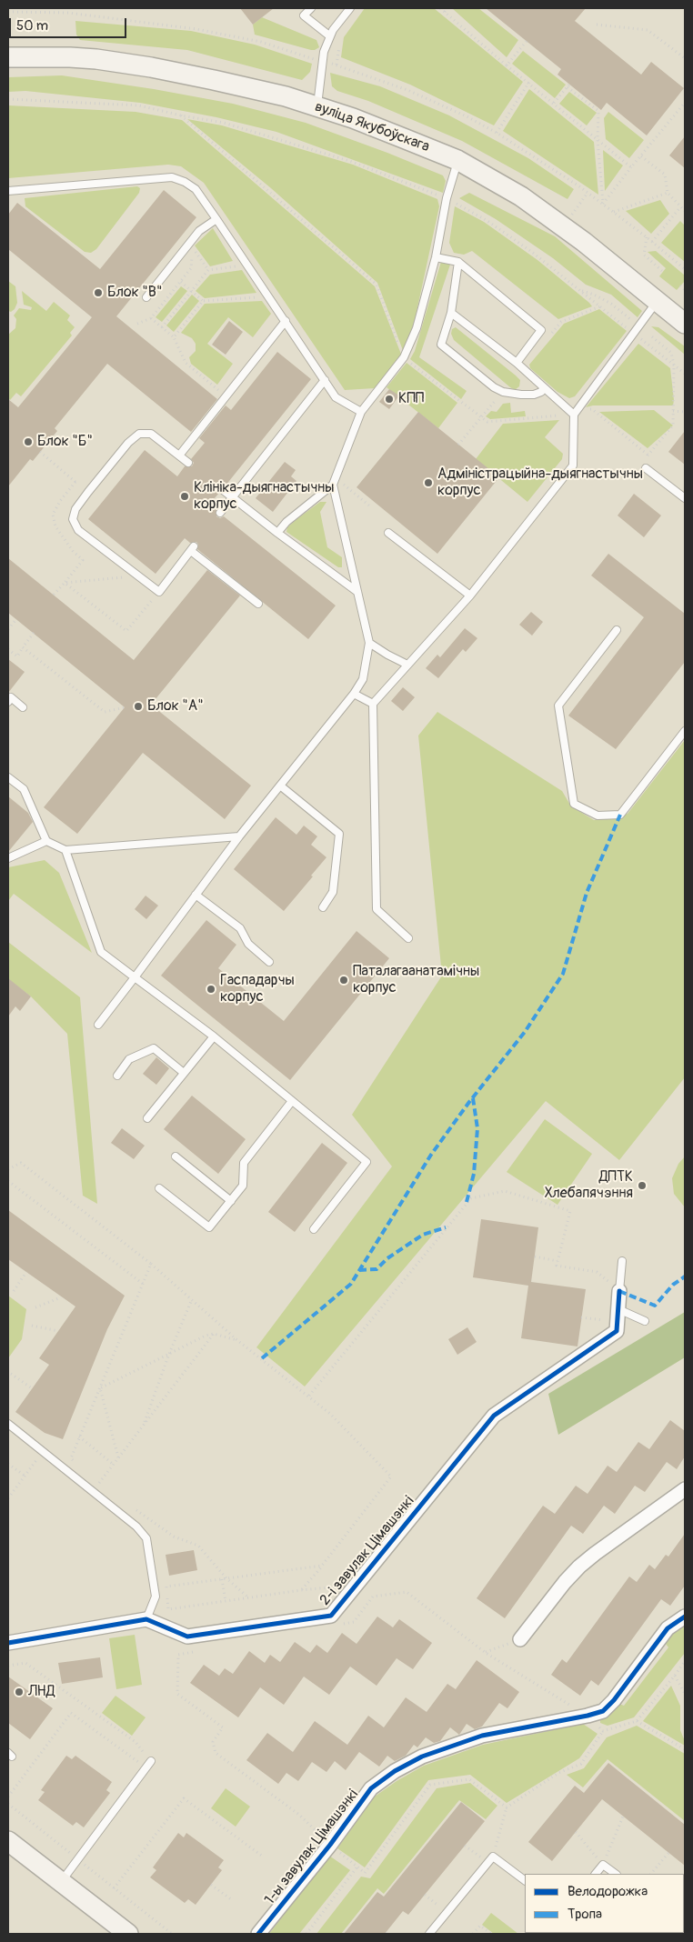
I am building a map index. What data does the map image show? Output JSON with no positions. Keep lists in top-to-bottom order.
{
  "streets": {
    "main road": ["вуліца Якубоўскага"],
    "street": ["2-і завулак Цімашэнкі", "1-ы завулак Цімашэнкі"]
  },
  "places": [
    "Блок \"В\"",
    "КПП",
    "Блок \"Б\"",
    "Адміністрацыйна-дыягнастычны корпус",
    "Клініка-дыягнастычны корпус",
    "Блок \"А\"",
    "Паталагаанатамічны корпус",
    "Гаспадарчы корпус",
    "ДПТК Хлебапячэння",
    "ЛНД"
  ],
  "legend": ["Велодорожка", "Тропа"],
  "scale_bar": "50 m"
}
